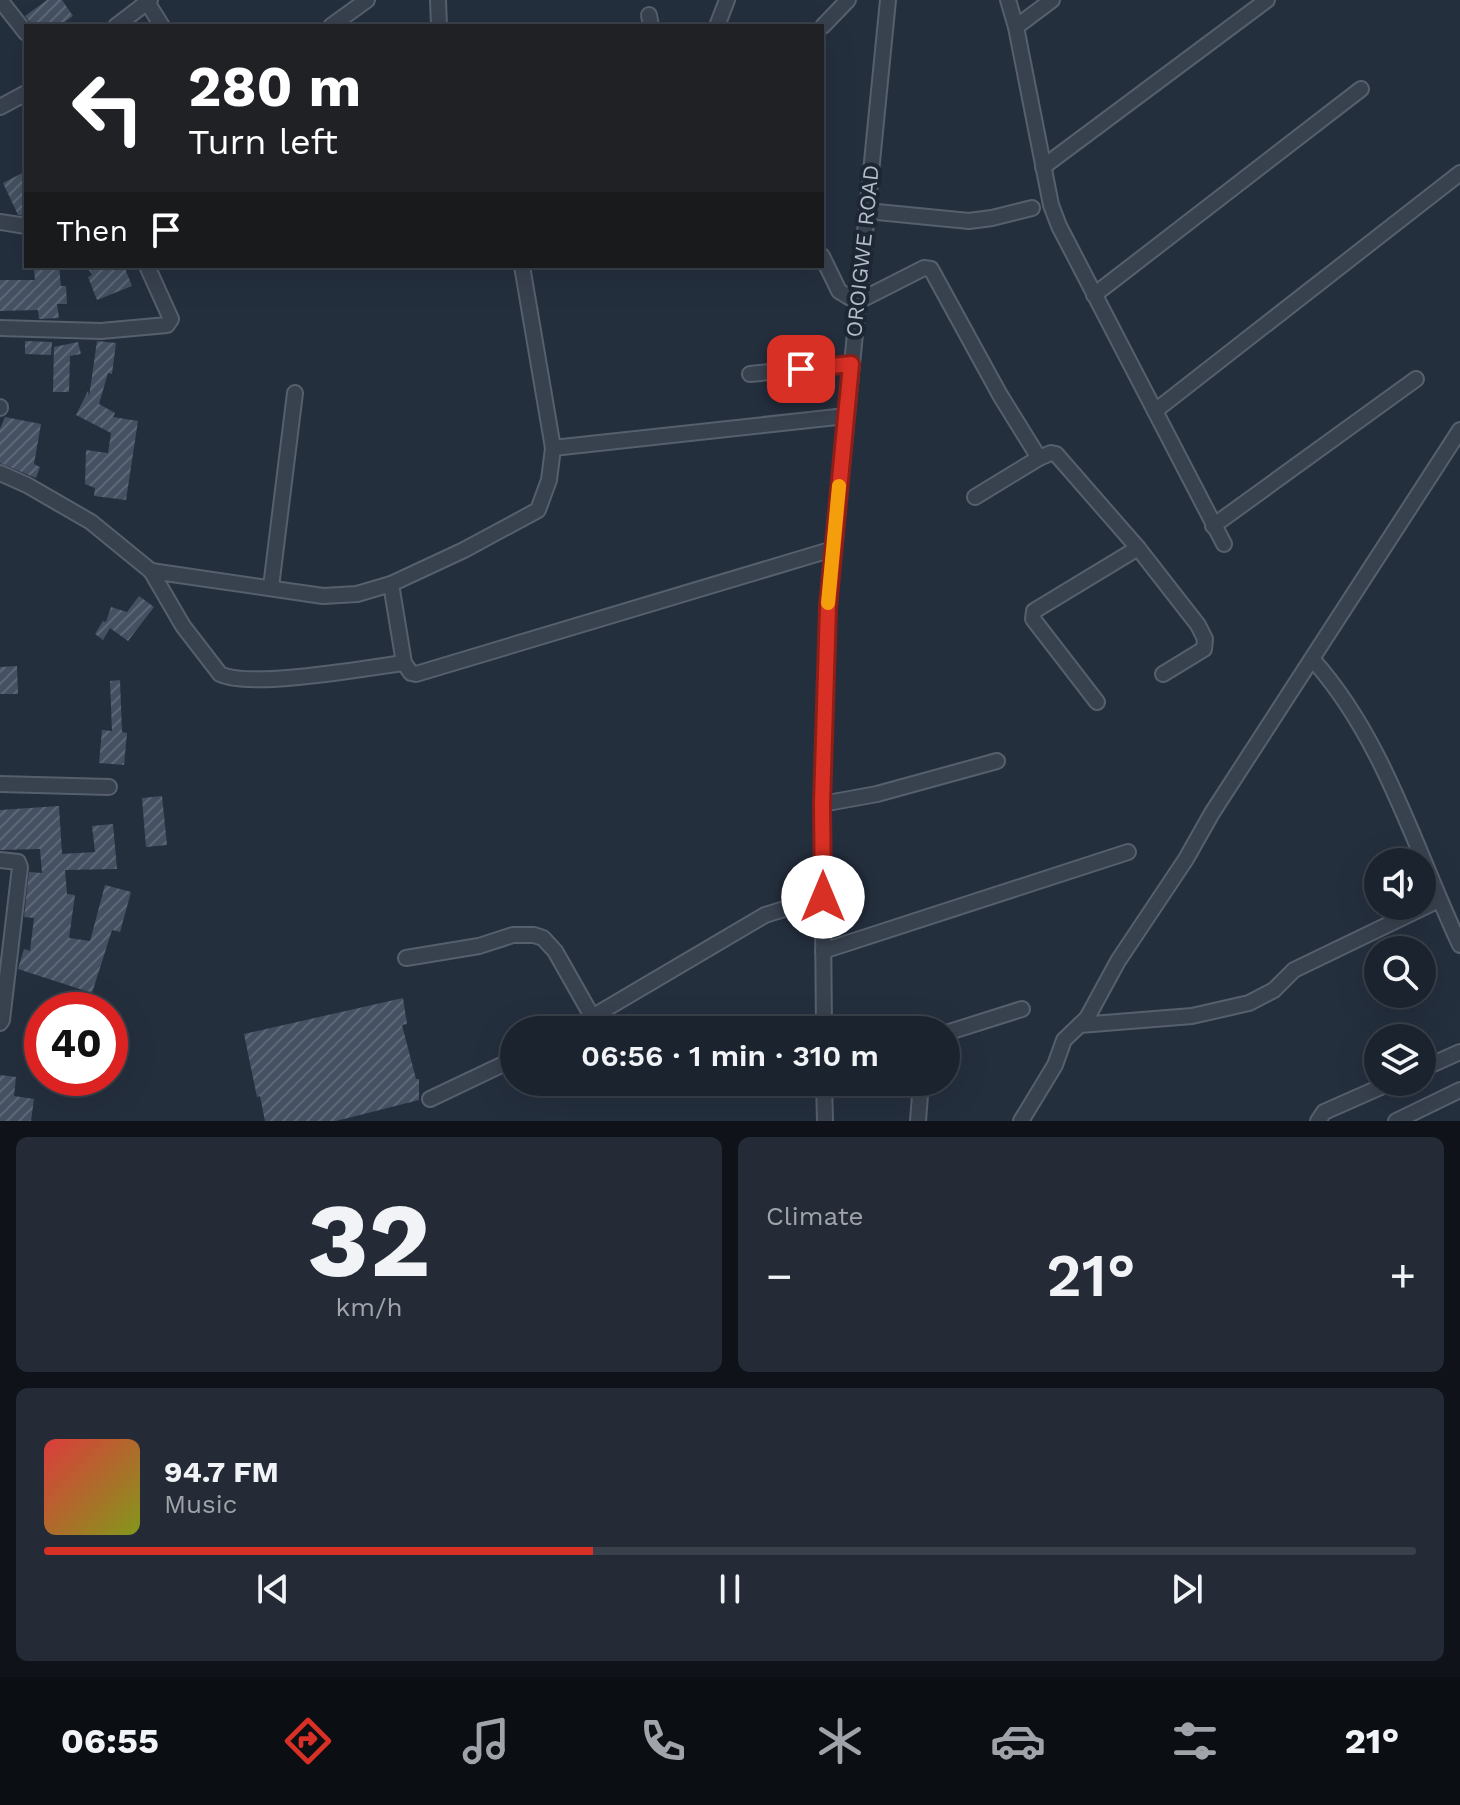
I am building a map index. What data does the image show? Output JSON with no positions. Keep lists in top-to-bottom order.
{
  "streets": {
    "street": ["OROIGWE ROAD"]
  },
  "page": {
    "turn": ["280 m", "Turn left"],
    "then": "Then",
    "limit": "40",
    "trip": "06:56 · 1 min · 310 m",
    "tile": [
      ["32", "km/h"],
      "Climate"
    ],
    "heat": ["−", "21°", "+"],
    "song": ["94.7 FM", "Music"],
    "tabs": ["06:55", "21°"]
  }
}
